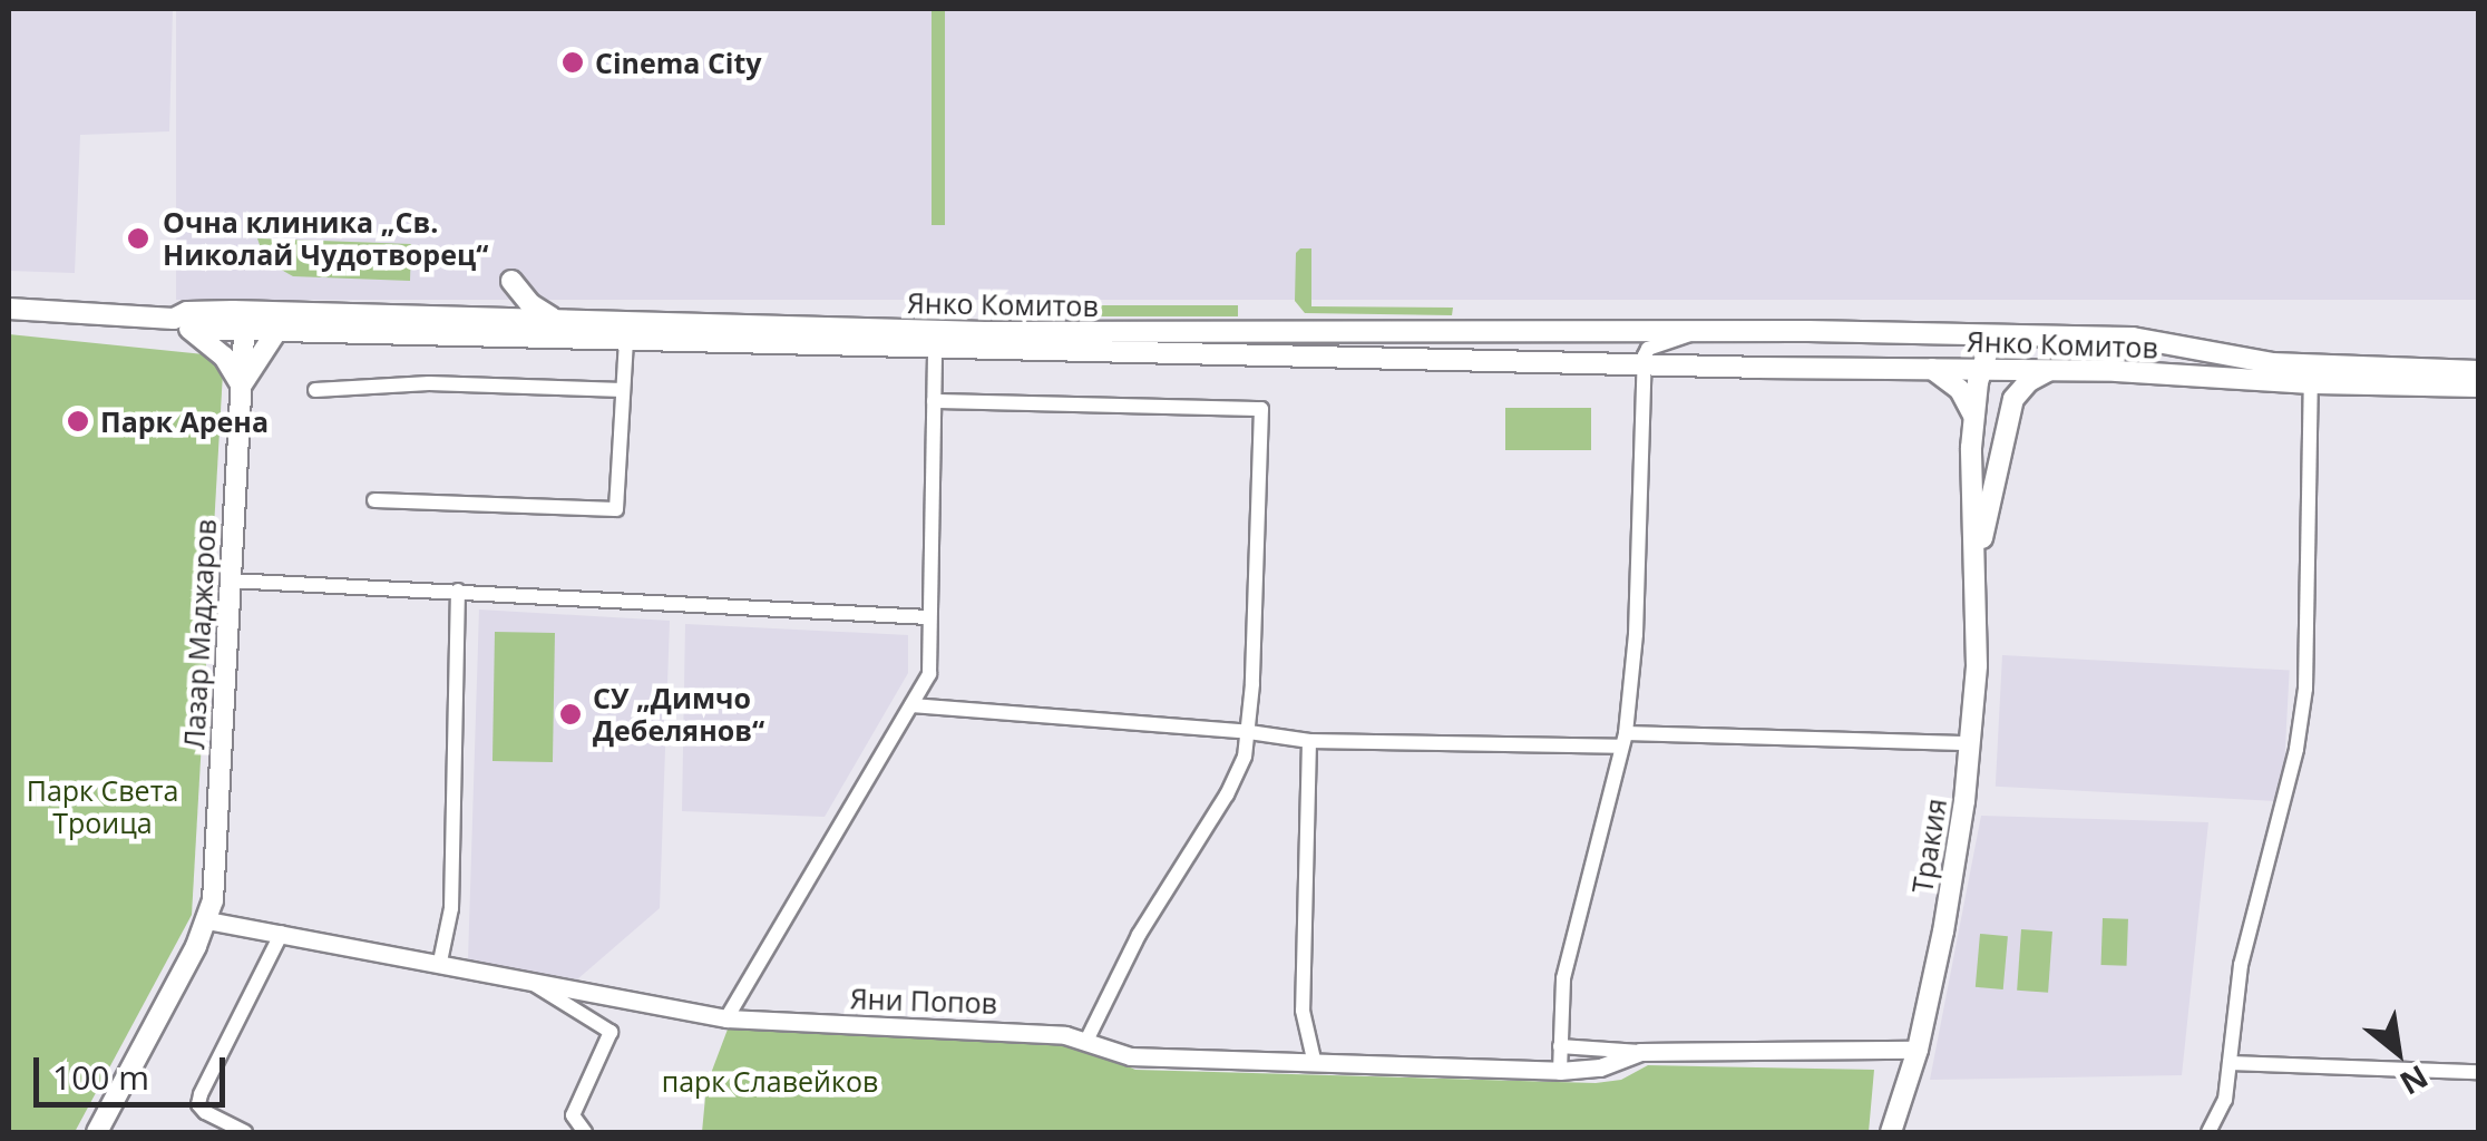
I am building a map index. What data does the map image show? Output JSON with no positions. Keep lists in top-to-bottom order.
{
  "streets": {
    "main road": ["Янко Комитов", "Лазар Маджаров", "Тракия"],
    "street": ["Яни Попов"]
  },
  "crossings": [
    ["Янко Комитов", "Лазар Маджаров"],
    ["Янко Комитов", "Тракия"],
    ["Лазар Маджаров", "Яни Попов"],
    ["Тракия", "Яни Попов"]
  ],
  "parks": ["Парк Света Троица", "парк Славейков"],
  "places": [
    "Cinema City",
    "Oчна клиника „Св. Николай Чудотворец“",
    "Парк Арена",
    "СУ „Димчо Дебелянов“"
  ],
  "scale_bar": "100 m",
  "north": "bottom right"
}
